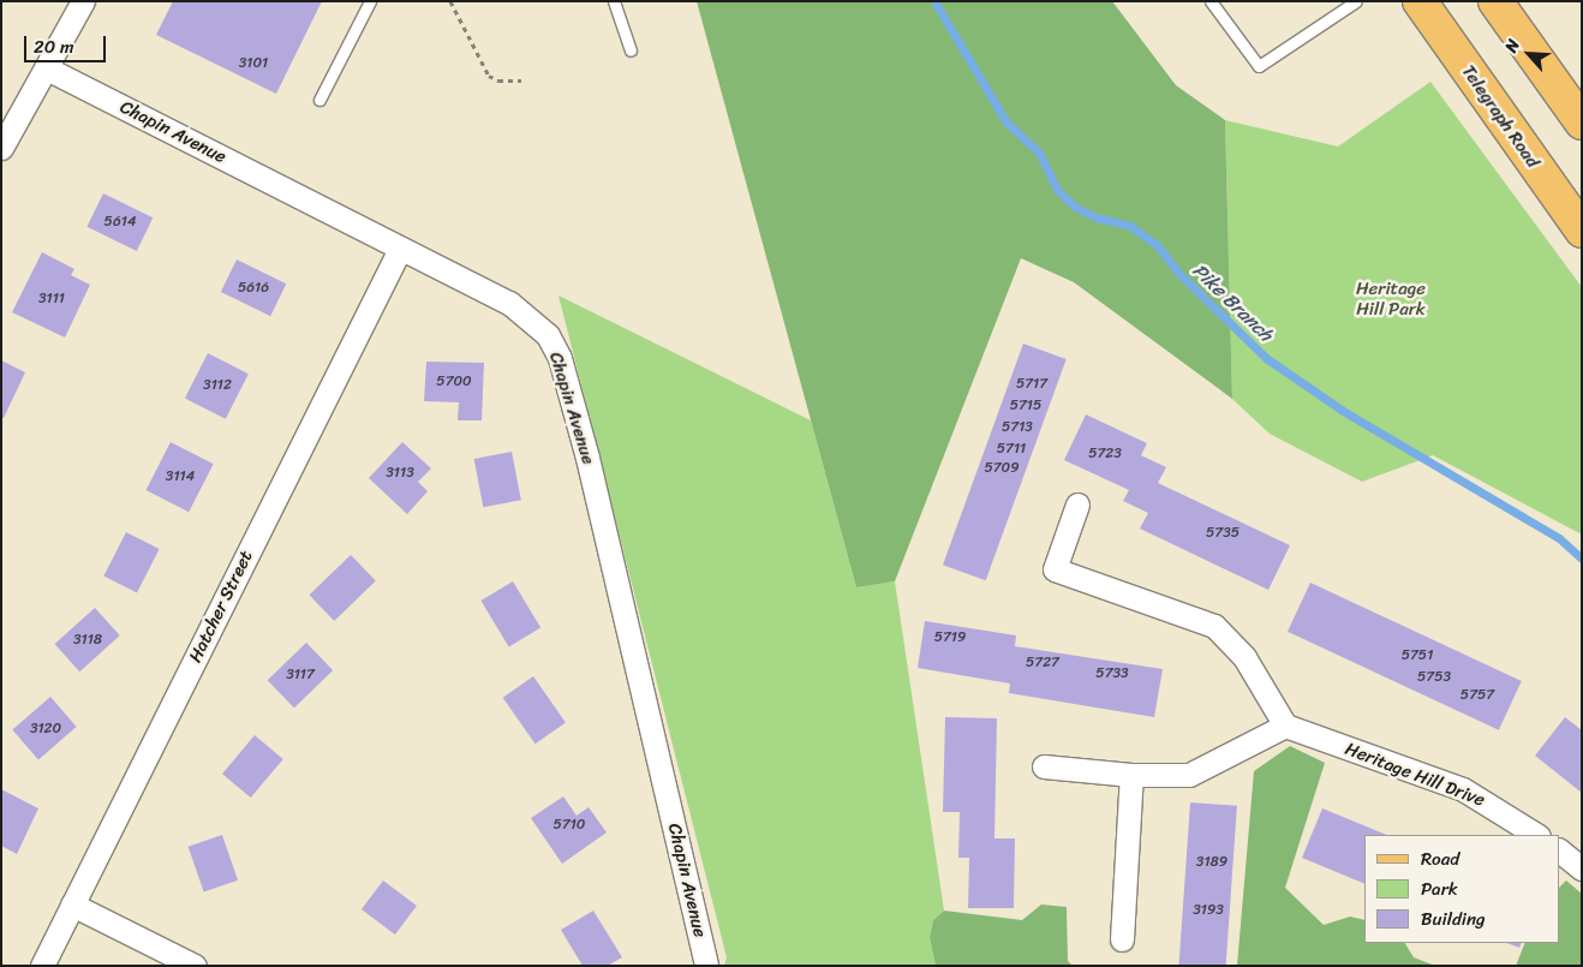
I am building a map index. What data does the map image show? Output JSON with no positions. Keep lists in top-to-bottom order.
{
  "streets": {
    "main road": ["Telegraph Road"],
    "street": ["Chapin Avenue", "Hatcher Street", "Heritage Hill Drive"]
  },
  "crossings": [
    ["Chapin Avenue", "Hatcher Street"]
  ],
  "water": ["Pike Branch"],
  "parks": ["Heritage Hill Park"],
  "house_numbers": [
    "3101",
    "5614",
    "5616",
    "3111",
    "5700",
    "5717",
    "3112",
    "5715",
    "5713",
    "5711",
    "5723",
    "5709",
    "3113",
    "3114",
    "5735",
    "5719",
    "3118",
    "5751",
    "5727",
    "5733",
    "3117",
    "5753",
    "5757",
    "3120",
    "5710",
    "3189",
    "3193"
  ],
  "legend": ["Road", "Park", "Building"],
  "scale_bar": "20 m",
  "north": "top left"
}
